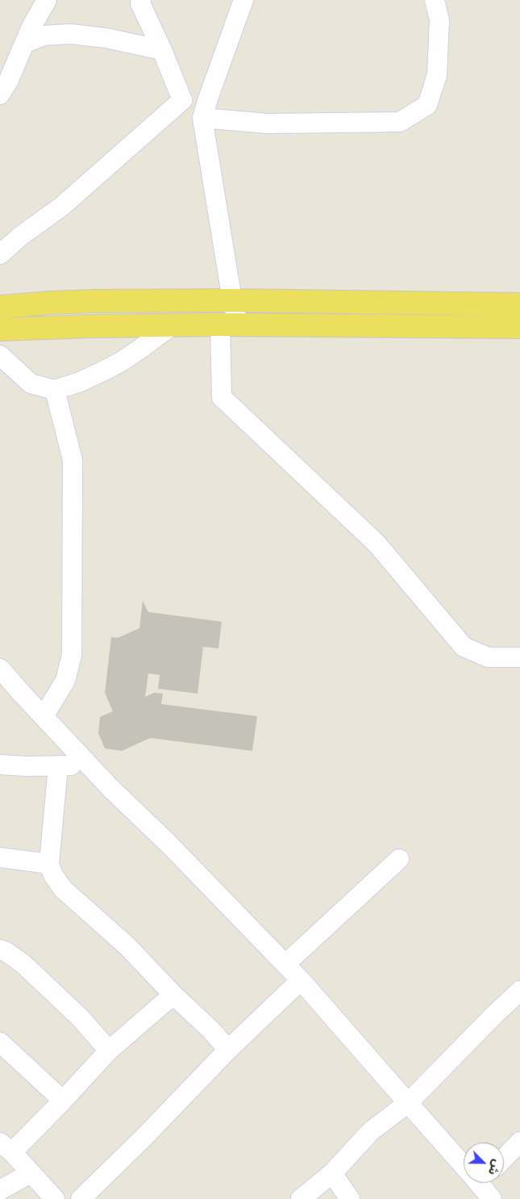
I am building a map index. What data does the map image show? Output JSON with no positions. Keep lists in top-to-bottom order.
{
  "north": "bottom right"
}
